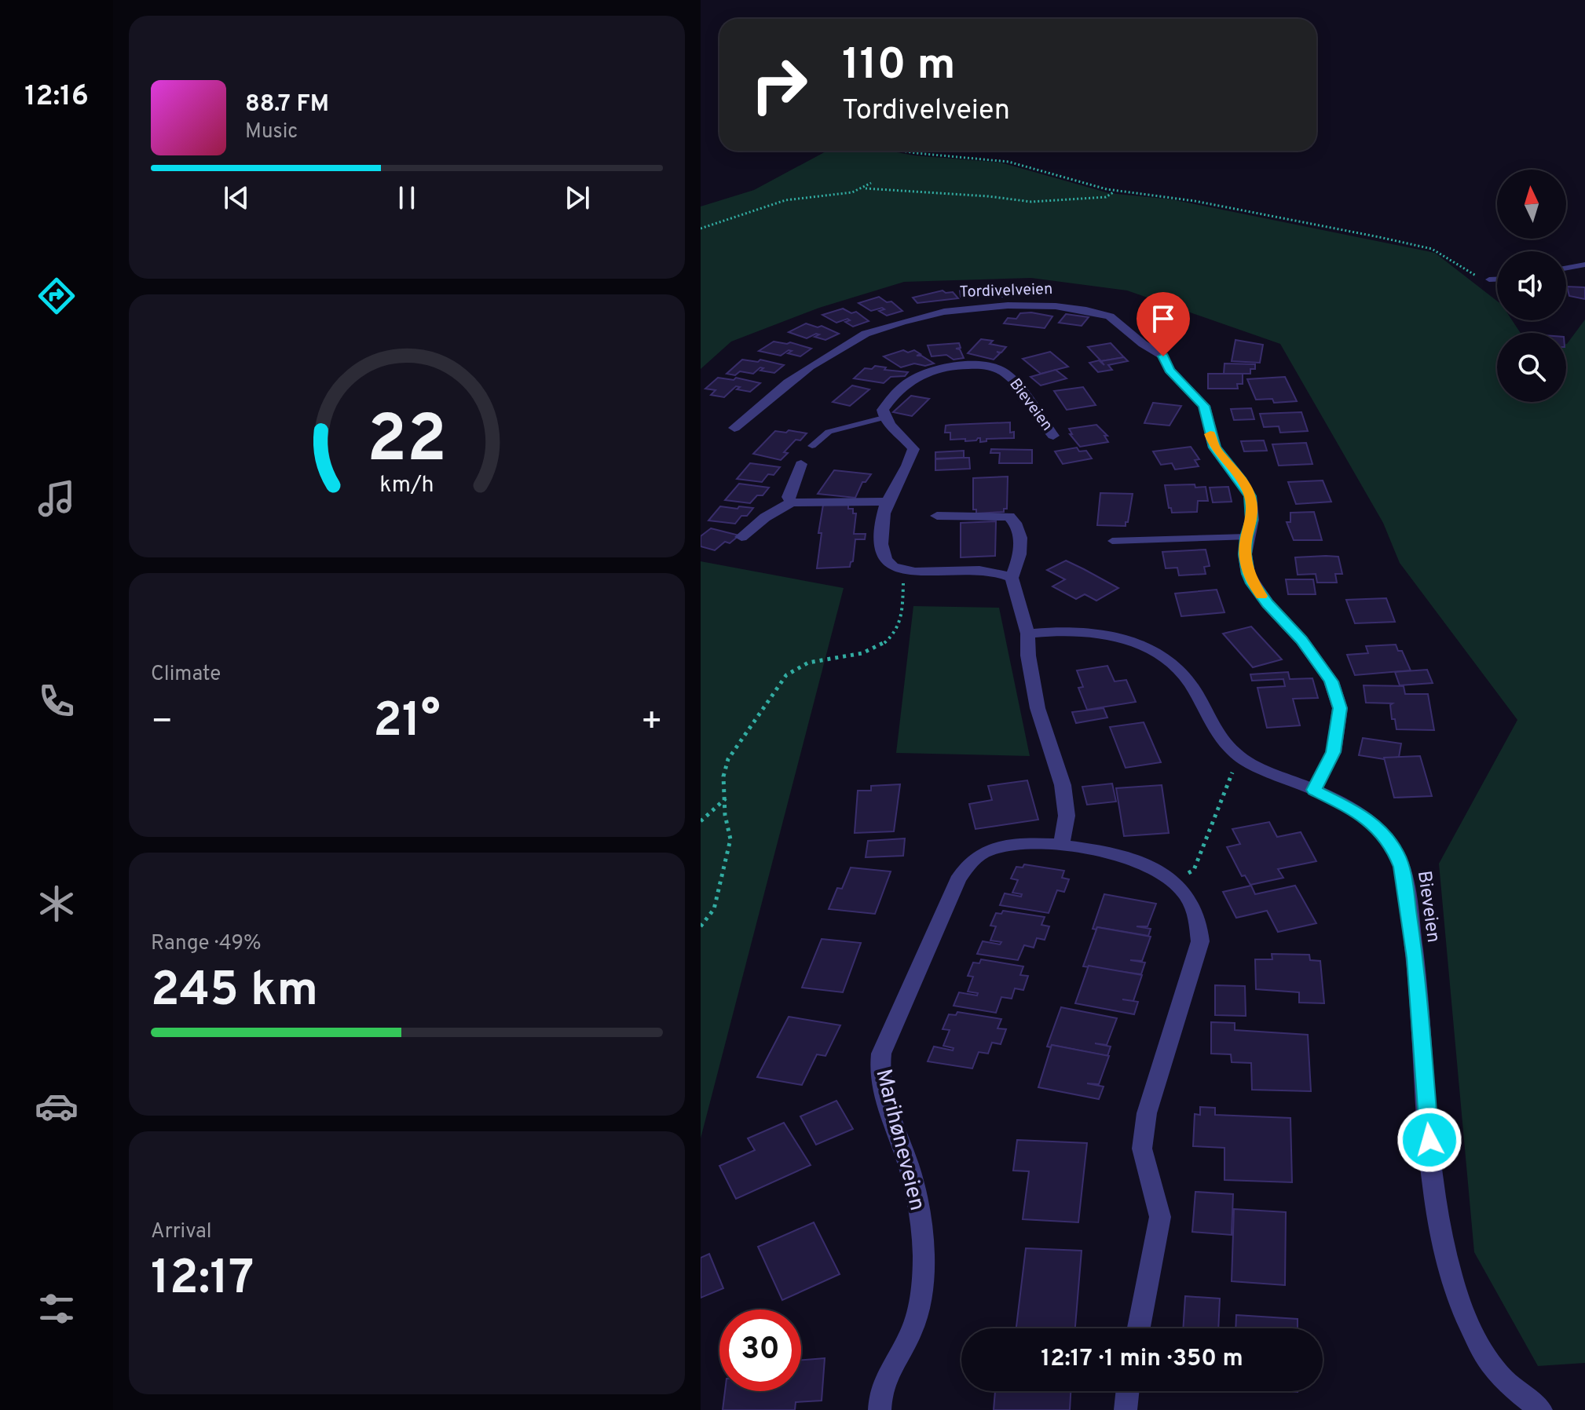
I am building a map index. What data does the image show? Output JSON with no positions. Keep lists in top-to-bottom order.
{
  "streets": {
    "street": ["Tordivelveien", "Bieveien", "Marihøneveien"]
  },
  "crossings": [
    ["Tordivelveien", "Bieveien"]
  ],
  "north": "top",
  "page": {
    "tabs": "12:16",
    "turn": ["110 m", "Tordivelveien"],
    "song": ["88.7 FM", "Music"],
    "tile": [
      "Climate",
      ["Range · 49%", "245 km"],
      ["Arrival", "12:17"]
    ],
    "heat": ["−", "21°", "+"],
    "limit": "30",
    "trip": "12:17 · 1 min · 350 m",
    "gauge": ["22", "km/h"]
  }
}
